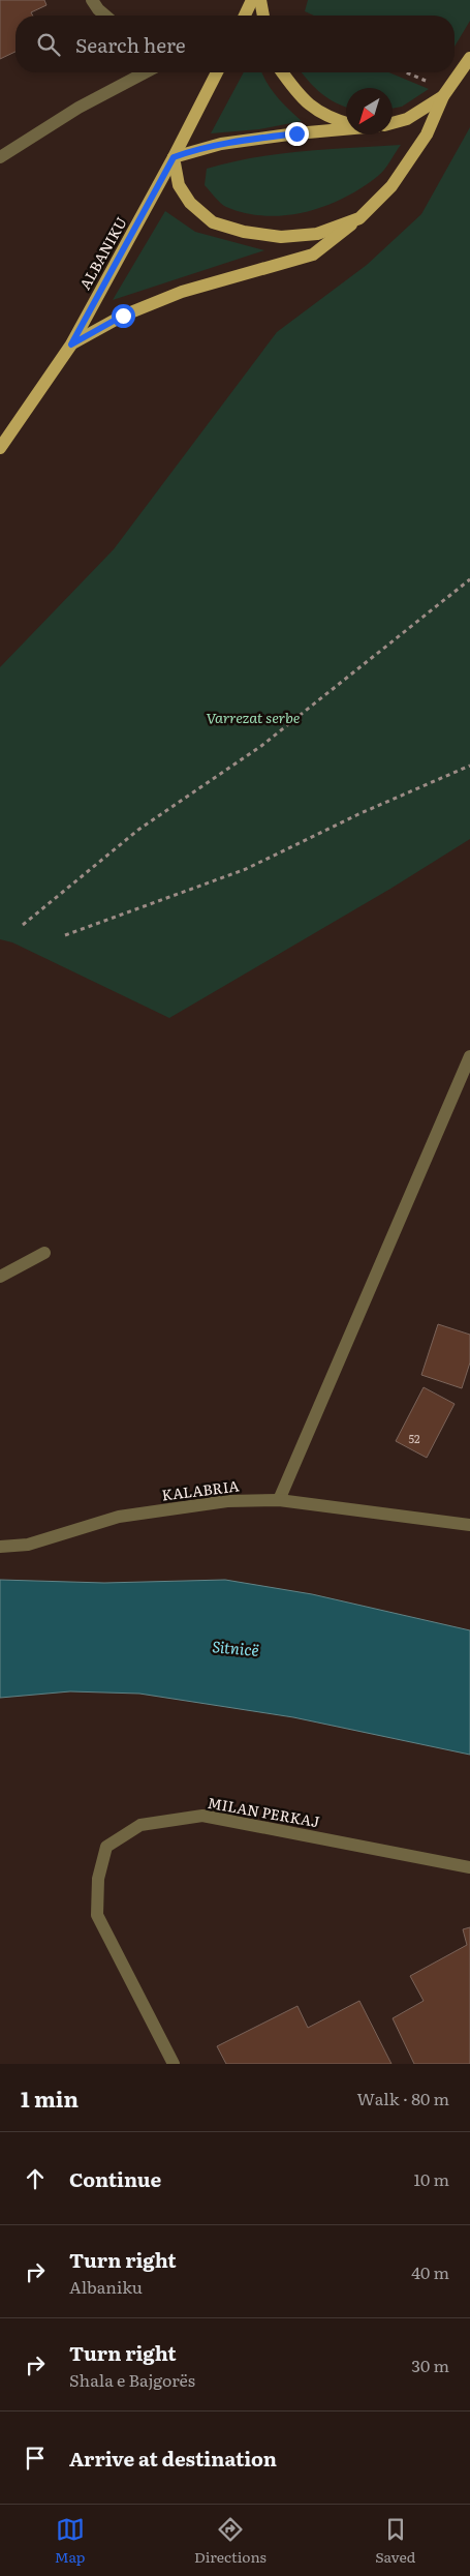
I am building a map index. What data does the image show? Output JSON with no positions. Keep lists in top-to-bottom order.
{
  "streets": {
    "main road": ["ALBANIKU"],
    "street": ["KALABRIA", "MILAN PERKAJ"]
  },
  "water": ["Sitnicë"],
  "parks": ["Varrezat serbe"],
  "house_numbers": ["52"],
  "north": "bottom left",
  "page": {
    "search": "Search here",
    "heading": ["1 min", "Walk · 80 m"],
    "list": [
      ["Continue", "10 m"],
      ["Turn right", "Albaniku", "40 m"],
      ["Turn right", "Shala e Bajgorës", "30 m"],
      "Arrive at destination"
    ],
    "nav": ["Map", "Directions", "Saved"]
  }
}
